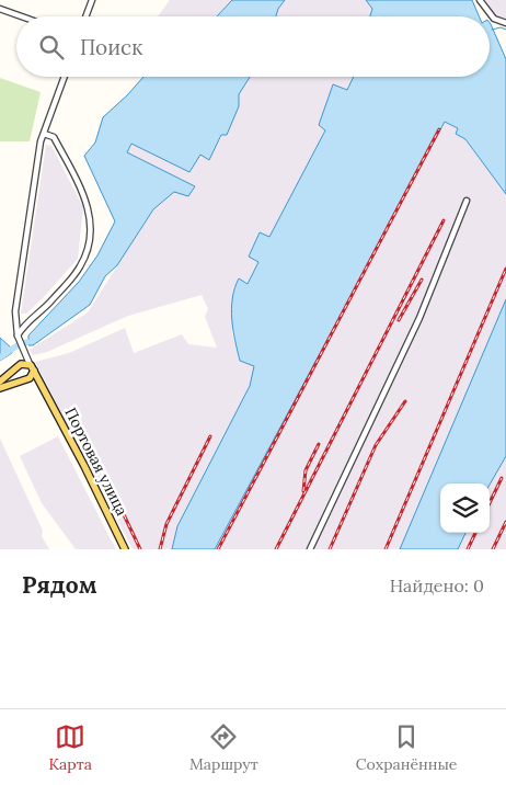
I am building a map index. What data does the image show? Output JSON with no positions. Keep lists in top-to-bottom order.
{
  "streets": {
    "main road": ["Портовая улица"]
  },
  "page": {
    "search": "Поиск",
    "heading": ["Рядом", "Найдено: 0"],
    "nav": ["Карта", "Маршрут", "Сохранённые"]
  }
}
